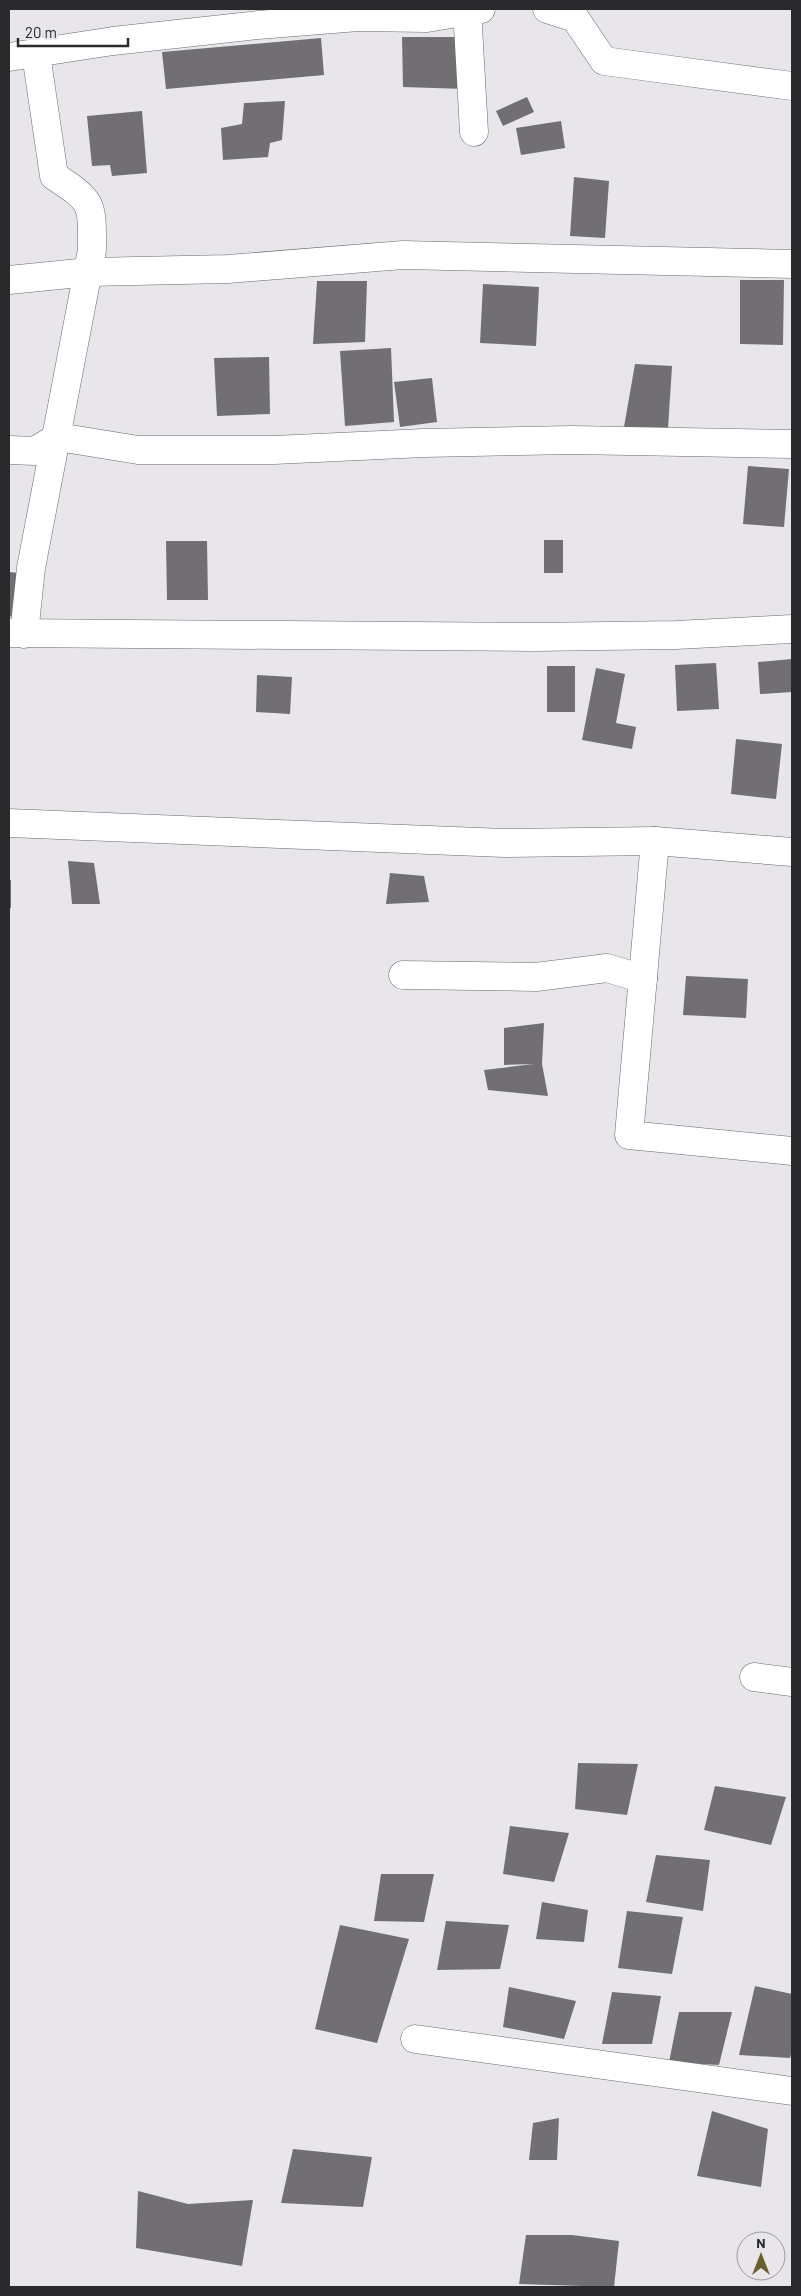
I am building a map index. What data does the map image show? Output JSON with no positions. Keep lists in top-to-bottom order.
{
  "scale_bar": "20 m",
  "north": "top"
}
